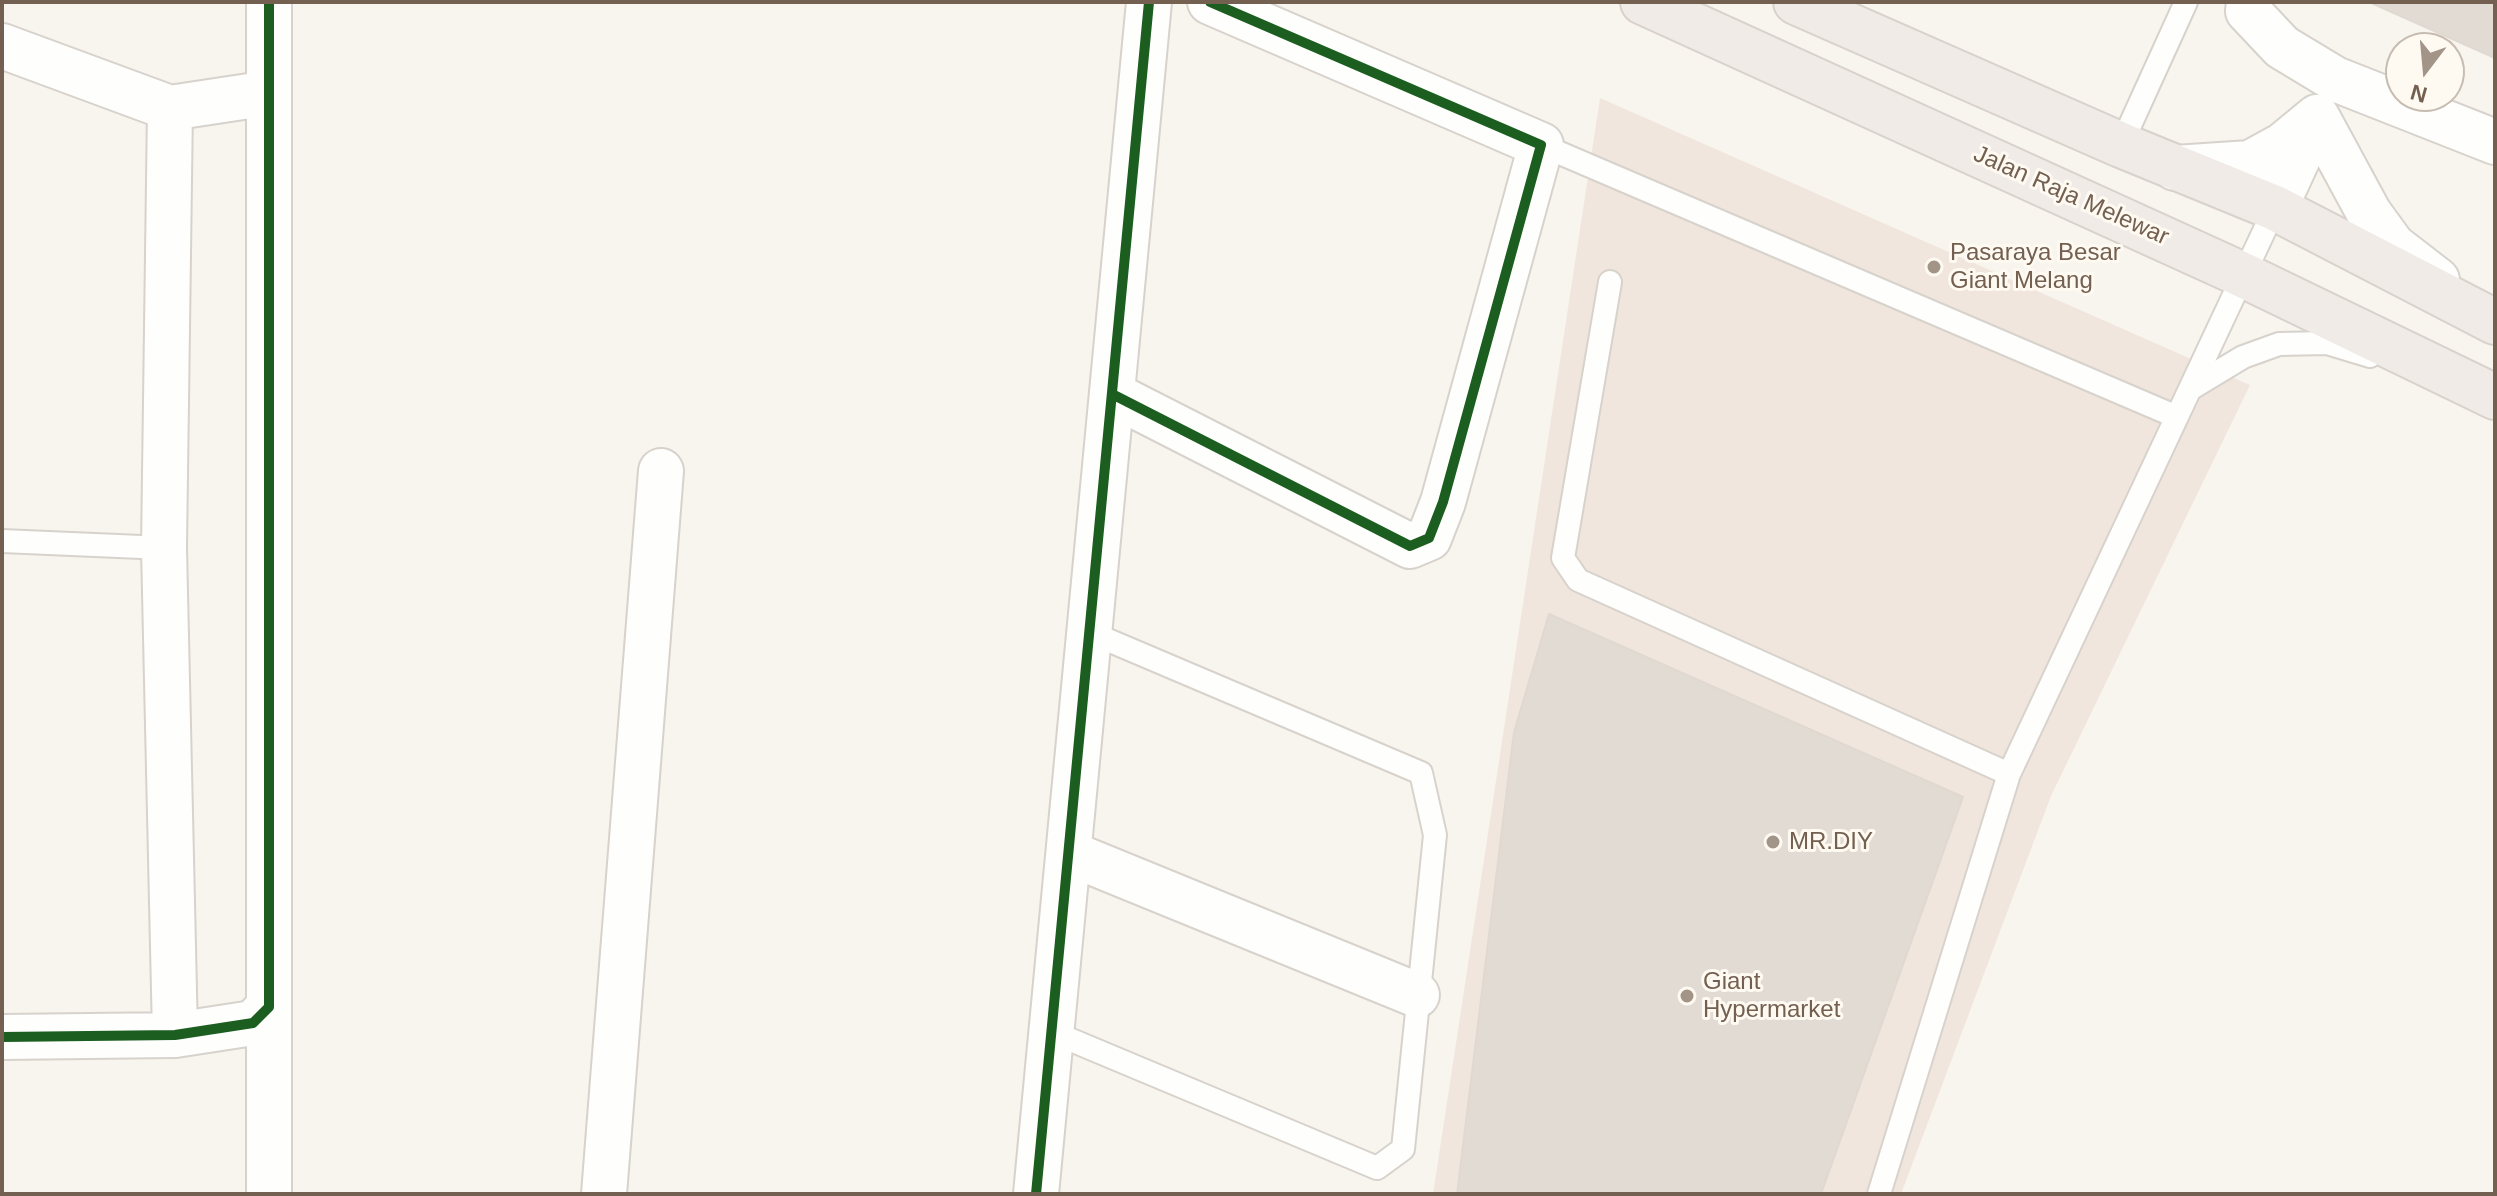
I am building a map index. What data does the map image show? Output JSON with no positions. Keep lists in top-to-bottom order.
{
  "streets": {
    "highway": ["Jalan Raja Melewar"]
  },
  "places": ["Pasaraya Besar Giant Melang", "MR.DIY", "Giant Hypermarket"],
  "north": "bottom"
}
